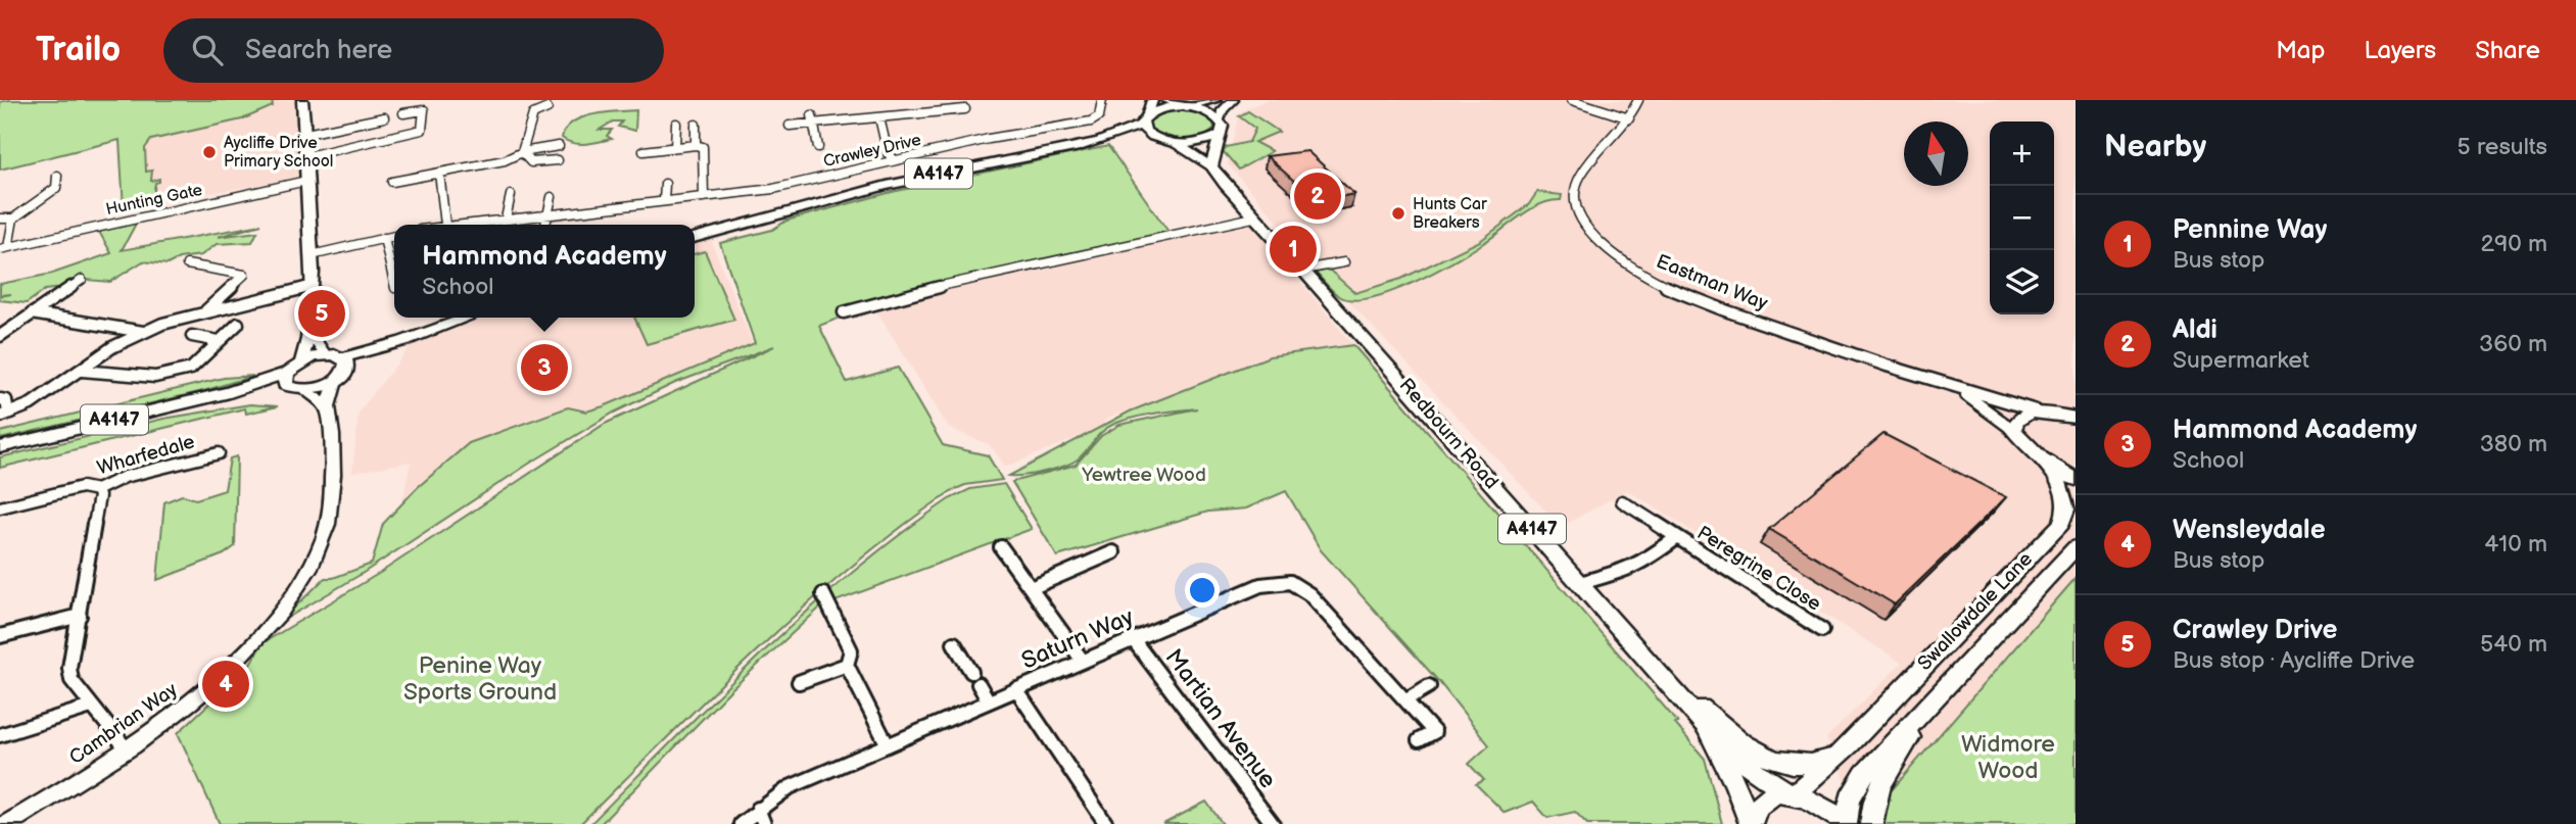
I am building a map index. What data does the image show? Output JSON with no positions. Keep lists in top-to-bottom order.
{
  "streets": {
    "main road": ["A4147", "Redbourn Road", "Swallowdale Lane"],
    "street": [
      "Crawley Drive",
      "Hunting Gate",
      "Eastman Way",
      "Wharfedale",
      "Peregrine Close",
      "Saturn Way",
      "Martian Avenue",
      "Cambrian Way"
    ]
  },
  "crossings": [
    ["Redbourn Road", "Peregrine Close"],
    ["Redbourn Road", "Swallowdale Lane"],
    ["Saturn Way", "Martian Avenue"]
  ],
  "parks": ["Yewtree Wood", "Penine Way Sports Ground", "Widmore Wood"],
  "places": ["Aycliffe Drive Primary School", "Hunts Car Breakers"],
  "north": "top",
  "page": {
    "header": "Trailo",
    "search": "Search here",
    "nav": ["Map", "Layers", "Share"],
    "heading": ["Nearby", "5 results"],
    "map_buttons": ["+", "−"],
    "pins": [
      "2",
      "1",
      "5",
      "3",
      "4"
    ],
    "list": [
      {
        "mark": "1",
        "name": "Pennine Way",
        "note": "Bus stop",
        "value": "290 m"
      },
      {
        "mark": "2",
        "name": "Aldi",
        "note": "Supermarket",
        "value": "360 m"
      },
      {
        "mark": "3",
        "name": "Hammond Academy",
        "note": "School",
        "value": "380 m"
      },
      {
        "mark": "4",
        "name": "Wensleydale",
        "note": "Bus stop",
        "value": "410 m"
      },
      {
        "mark": "5",
        "name": "Crawley Drive",
        "note": "Bus stop · Aycliffe Drive",
        "value": "540 m"
      }
    ],
    "popup": ["Hammond Academy", "School"]
  }
}
